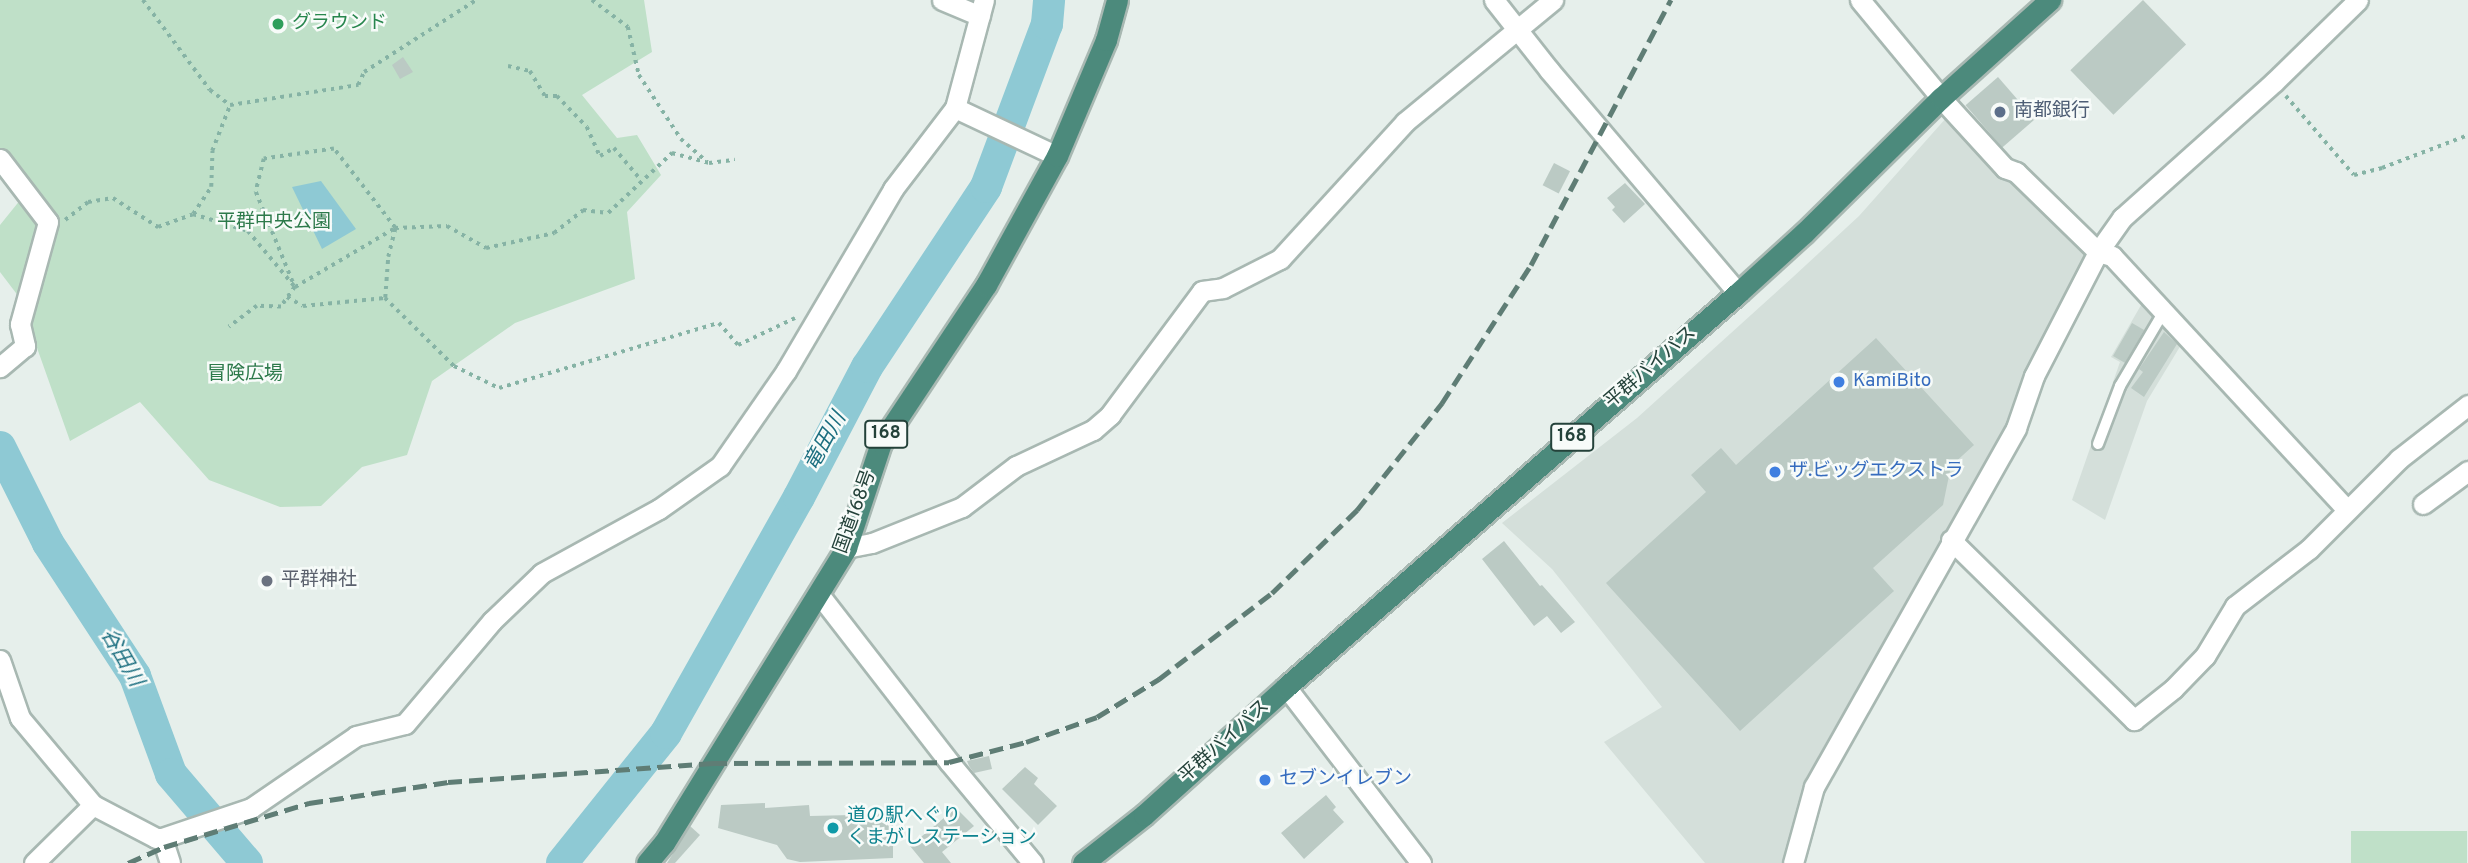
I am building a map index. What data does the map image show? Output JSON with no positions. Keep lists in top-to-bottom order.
{
  "streets": {
    "highway": ["平群バイパス", "168", "国道168号"]
  },
  "water": ["竜田川", "谷田川"],
  "parks": ["平群中央公園", "冒険広場"],
  "places": [
    "グラウンド",
    "南都銀行",
    "KamiBito",
    "ザ.ビッグエクストラ",
    "平群神社",
    "セブンイレブン",
    "道の駅へぐり くまがしステーション"
  ]
}
